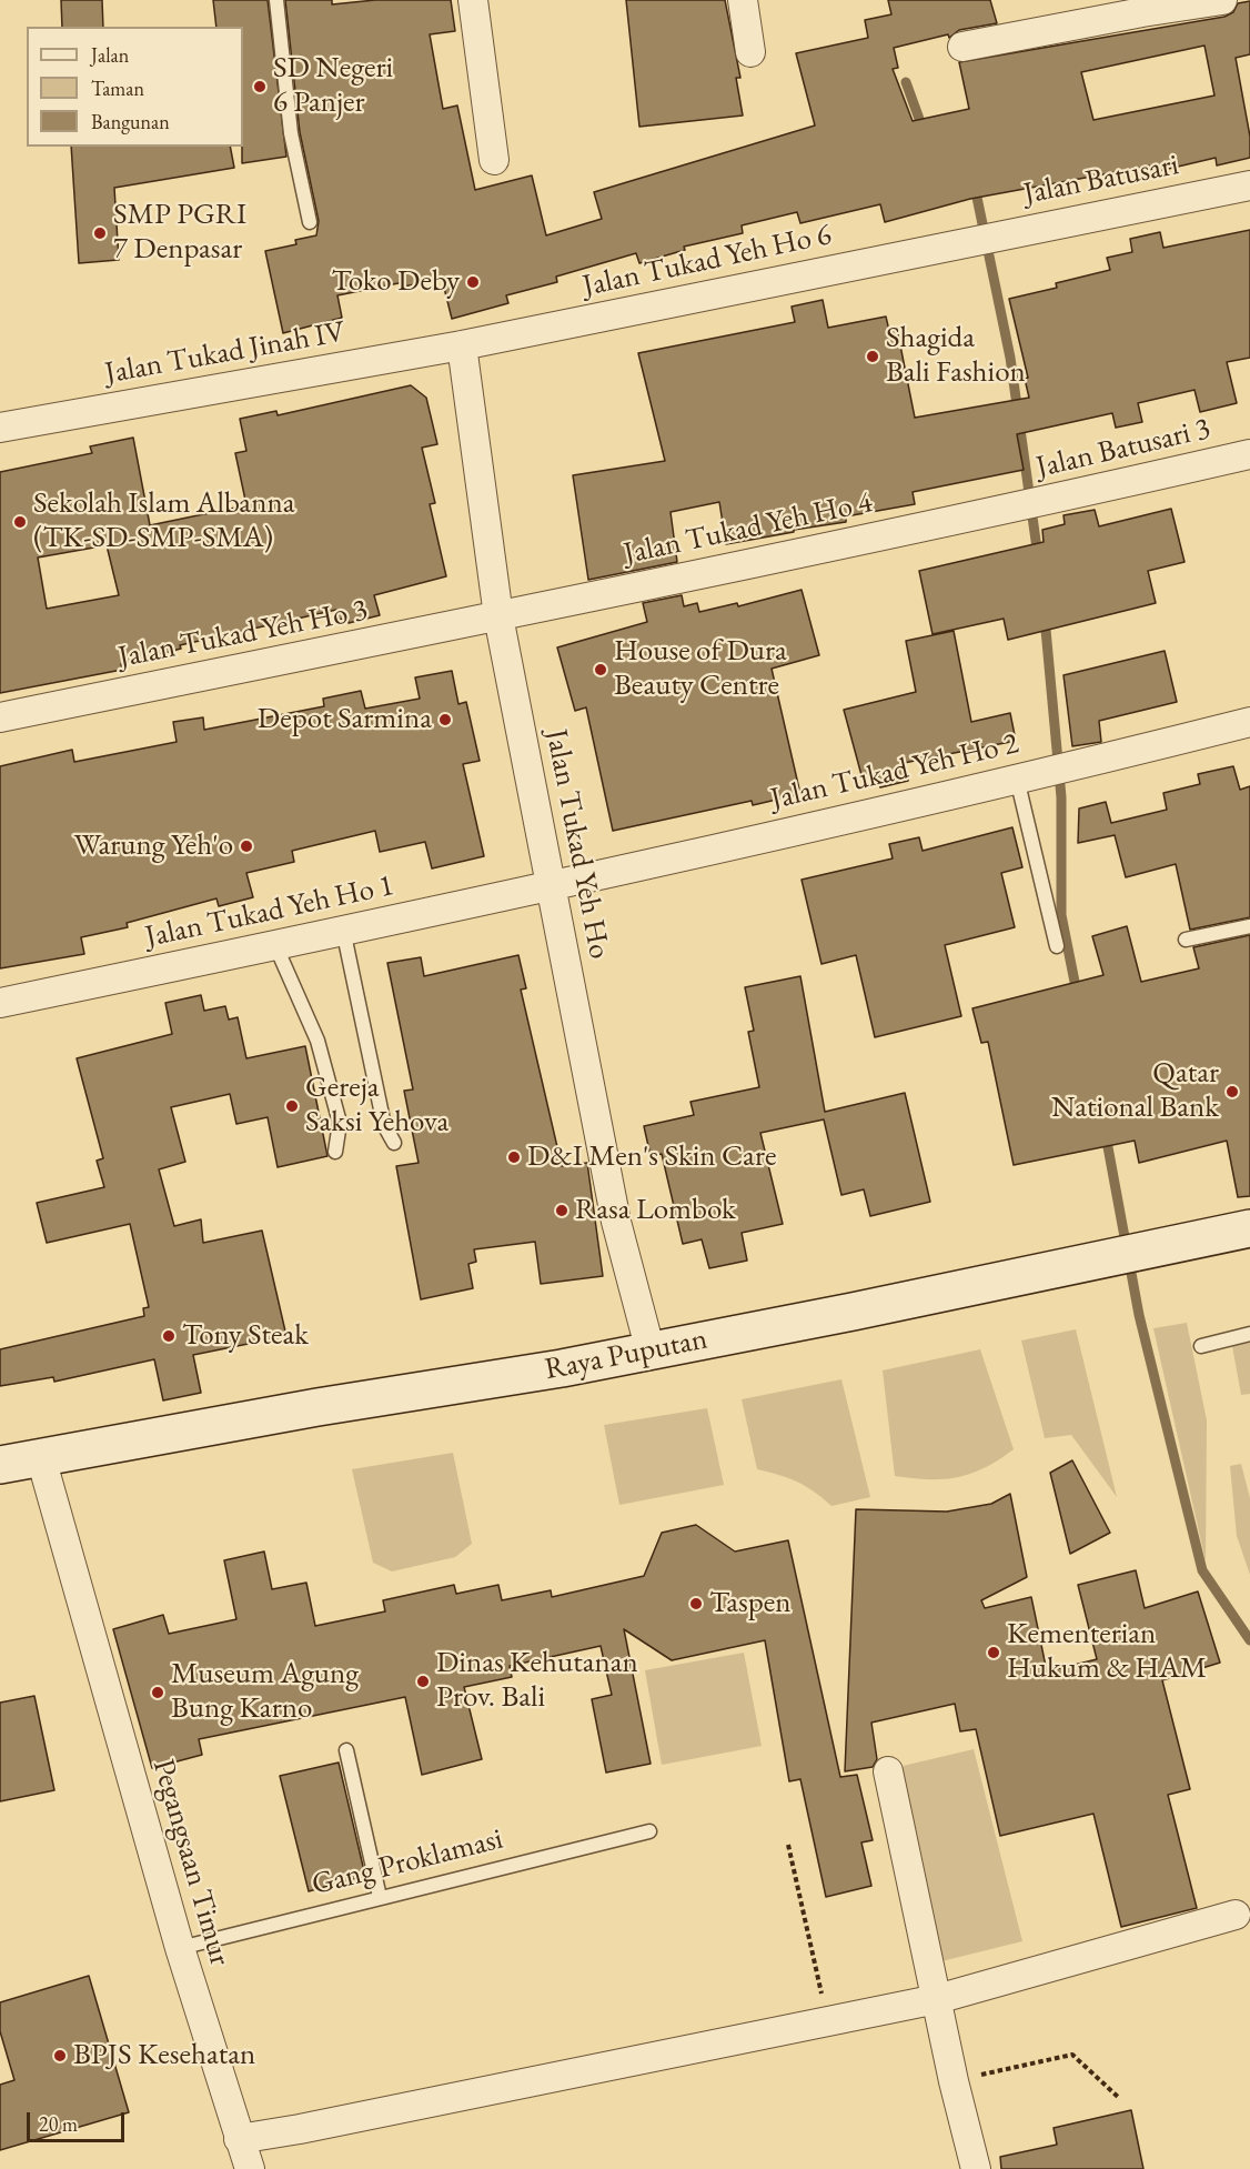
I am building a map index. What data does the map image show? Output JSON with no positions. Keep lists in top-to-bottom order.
{
  "streets": {
    "main road": ["Raya Puputan"],
    "street": [
      "Jalan Batusari",
      "Jalan Tukad Yeh Ho 6",
      "Jalan Tukad Jinah IV",
      "Jalan Batusari 3",
      "Jalan Tukad Yeh Ho 4",
      "Jalan Tukad Yeh Ho 3",
      "Jalan Tukad Yeh Ho 2",
      "Jalan Tukad Yeh Ho",
      "Jalan Tukad Yeh Ho 1",
      "Pegangsaan Timur"
    ],
    "lane": ["Gang Proklamasi"]
  },
  "crossings": [
    ["Jalan Batusari", "Jalan Tukad Yeh Ho 6"],
    ["Jalan Tukad Yeh Ho 6", "Jalan Tukad Jinah IV"],
    ["Jalan Tukad Yeh Ho 6", "Jalan Tukad Yeh Ho"],
    ["Jalan Tukad Jinah IV", "Jalan Tukad Yeh Ho"],
    ["Jalan Batusari 3", "Jalan Tukad Yeh Ho 4"],
    ["Jalan Tukad Yeh Ho 4", "Jalan Tukad Yeh Ho 3"],
    ["Jalan Tukad Yeh Ho 4", "Jalan Tukad Yeh Ho"],
    ["Jalan Tukad Yeh Ho 3", "Jalan Tukad Yeh Ho"],
    ["Jalan Tukad Yeh Ho 2", "Jalan Tukad Yeh Ho"],
    ["Jalan Tukad Yeh Ho 2", "Jalan Tukad Yeh Ho 1"],
    ["Jalan Tukad Yeh Ho", "Jalan Tukad Yeh Ho 1"],
    ["Jalan Tukad Yeh Ho", "Raya Puputan"],
    ["Raya Puputan", "Pegangsaan Timur"],
    ["Pegangsaan Timur", "Gang Proklamasi"]
  ],
  "places": [
    "SD Negeri 6 Panjer",
    "SMP PGRI 7 Denpasar",
    "Toko Deby",
    "Shagida Bali Fashion",
    "Sekolah Islam Albanna (TK-SD-SMP-SMA)",
    "House of Dura Beauty Centre",
    "Depot Sarmina",
    "Warung Yeh'o",
    "Qatar National Bank",
    "Gereja Saksi Yehova",
    "D&I Men's Skin Care",
    "Rasa Lombok",
    "Tony Steak",
    "Taspen",
    "Kementerian Hukum & HAM",
    "Dinas Kehutanan Prov. Bali",
    "Museum Agung Bung Karno",
    "BPJS Kesehatan"
  ],
  "legend": ["Jalan", "Taman", "Bangunan"],
  "scale_bar": "20 m"
}
